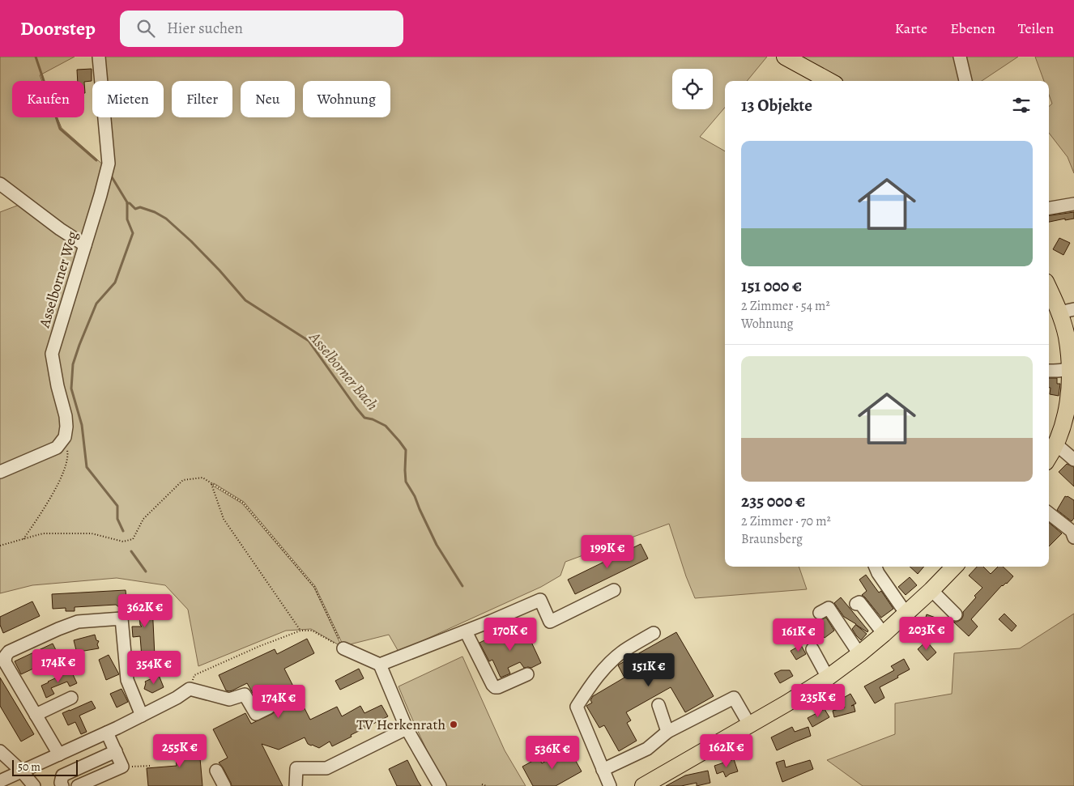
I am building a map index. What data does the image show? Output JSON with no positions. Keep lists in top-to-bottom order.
{
  "streets": {
    "street": ["Asselborner Weg"]
  },
  "water": ["Asselborner Bach"],
  "places": ["TV Herkenrath"],
  "scale_bar": "50 m",
  "page": {
    "header": "Doorstep",
    "search": "Hier suchen",
    "nav": ["Karte", "Ebenen", "Teilen"],
    "chip": [
      "Kaufen",
      "Mieten",
      "Filter",
      "Neu",
      "Wohnung"
    ],
    "heading": "13 Objekte",
    "list": [
      {
        "name": "151 000 €",
        "note": "2 Zimmer · 54 m² · Wohnung"
      },
      {
        "name": "235 000 €",
        "note": "2 Zimmer · 70 m² · Braunsberg"
      }
    ],
    "price": [
      "199K €",
      "362K €",
      "203K €",
      "170K €",
      "161K €",
      "174K €",
      "354K €",
      "151K €",
      "235K €",
      "174K €",
      "255K €",
      "162K €",
      "536K €"
    ],
    "scale": "50 m"
  }
}
